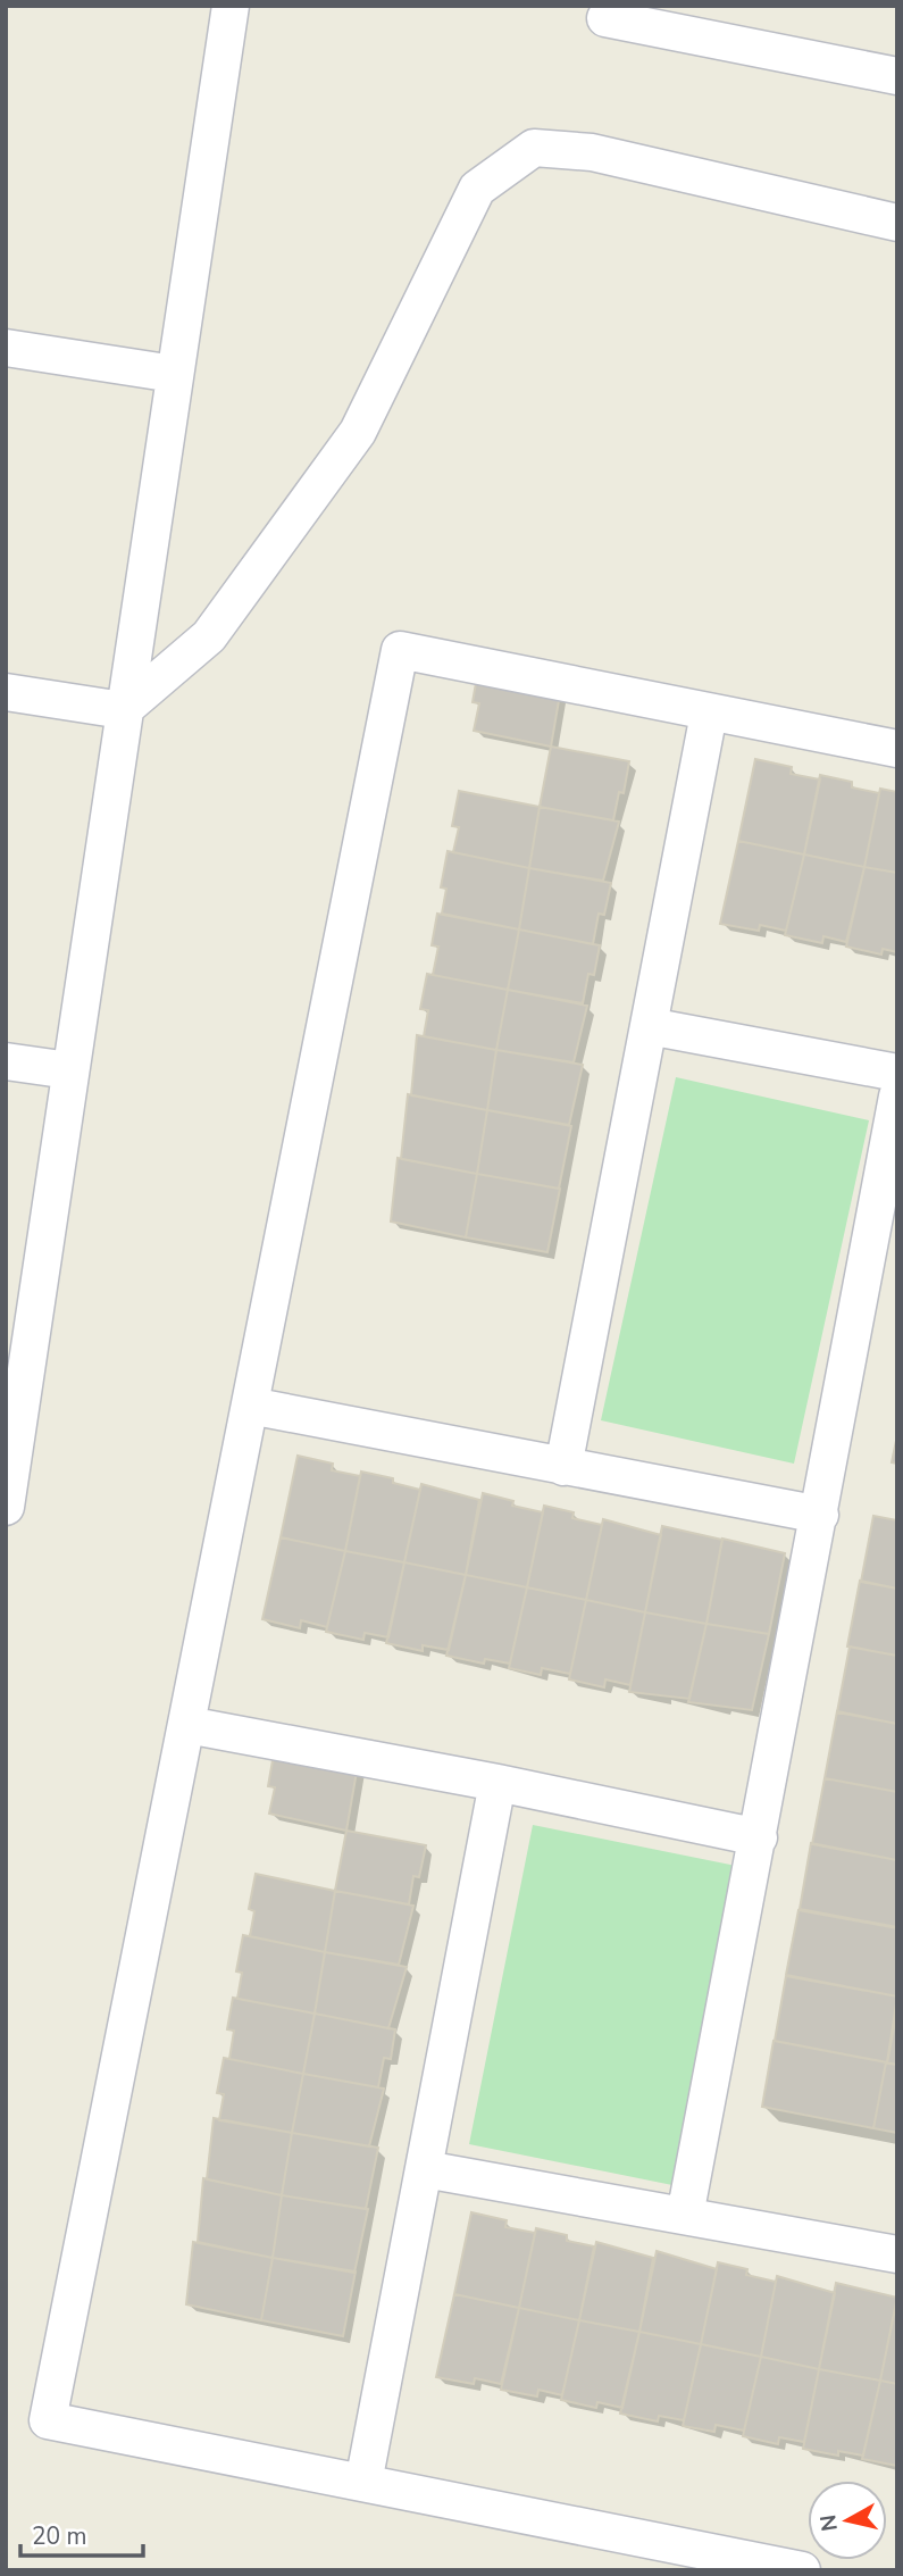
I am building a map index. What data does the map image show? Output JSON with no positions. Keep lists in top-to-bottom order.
{
  "scale_bar": "20 m",
  "north": "left"
}
